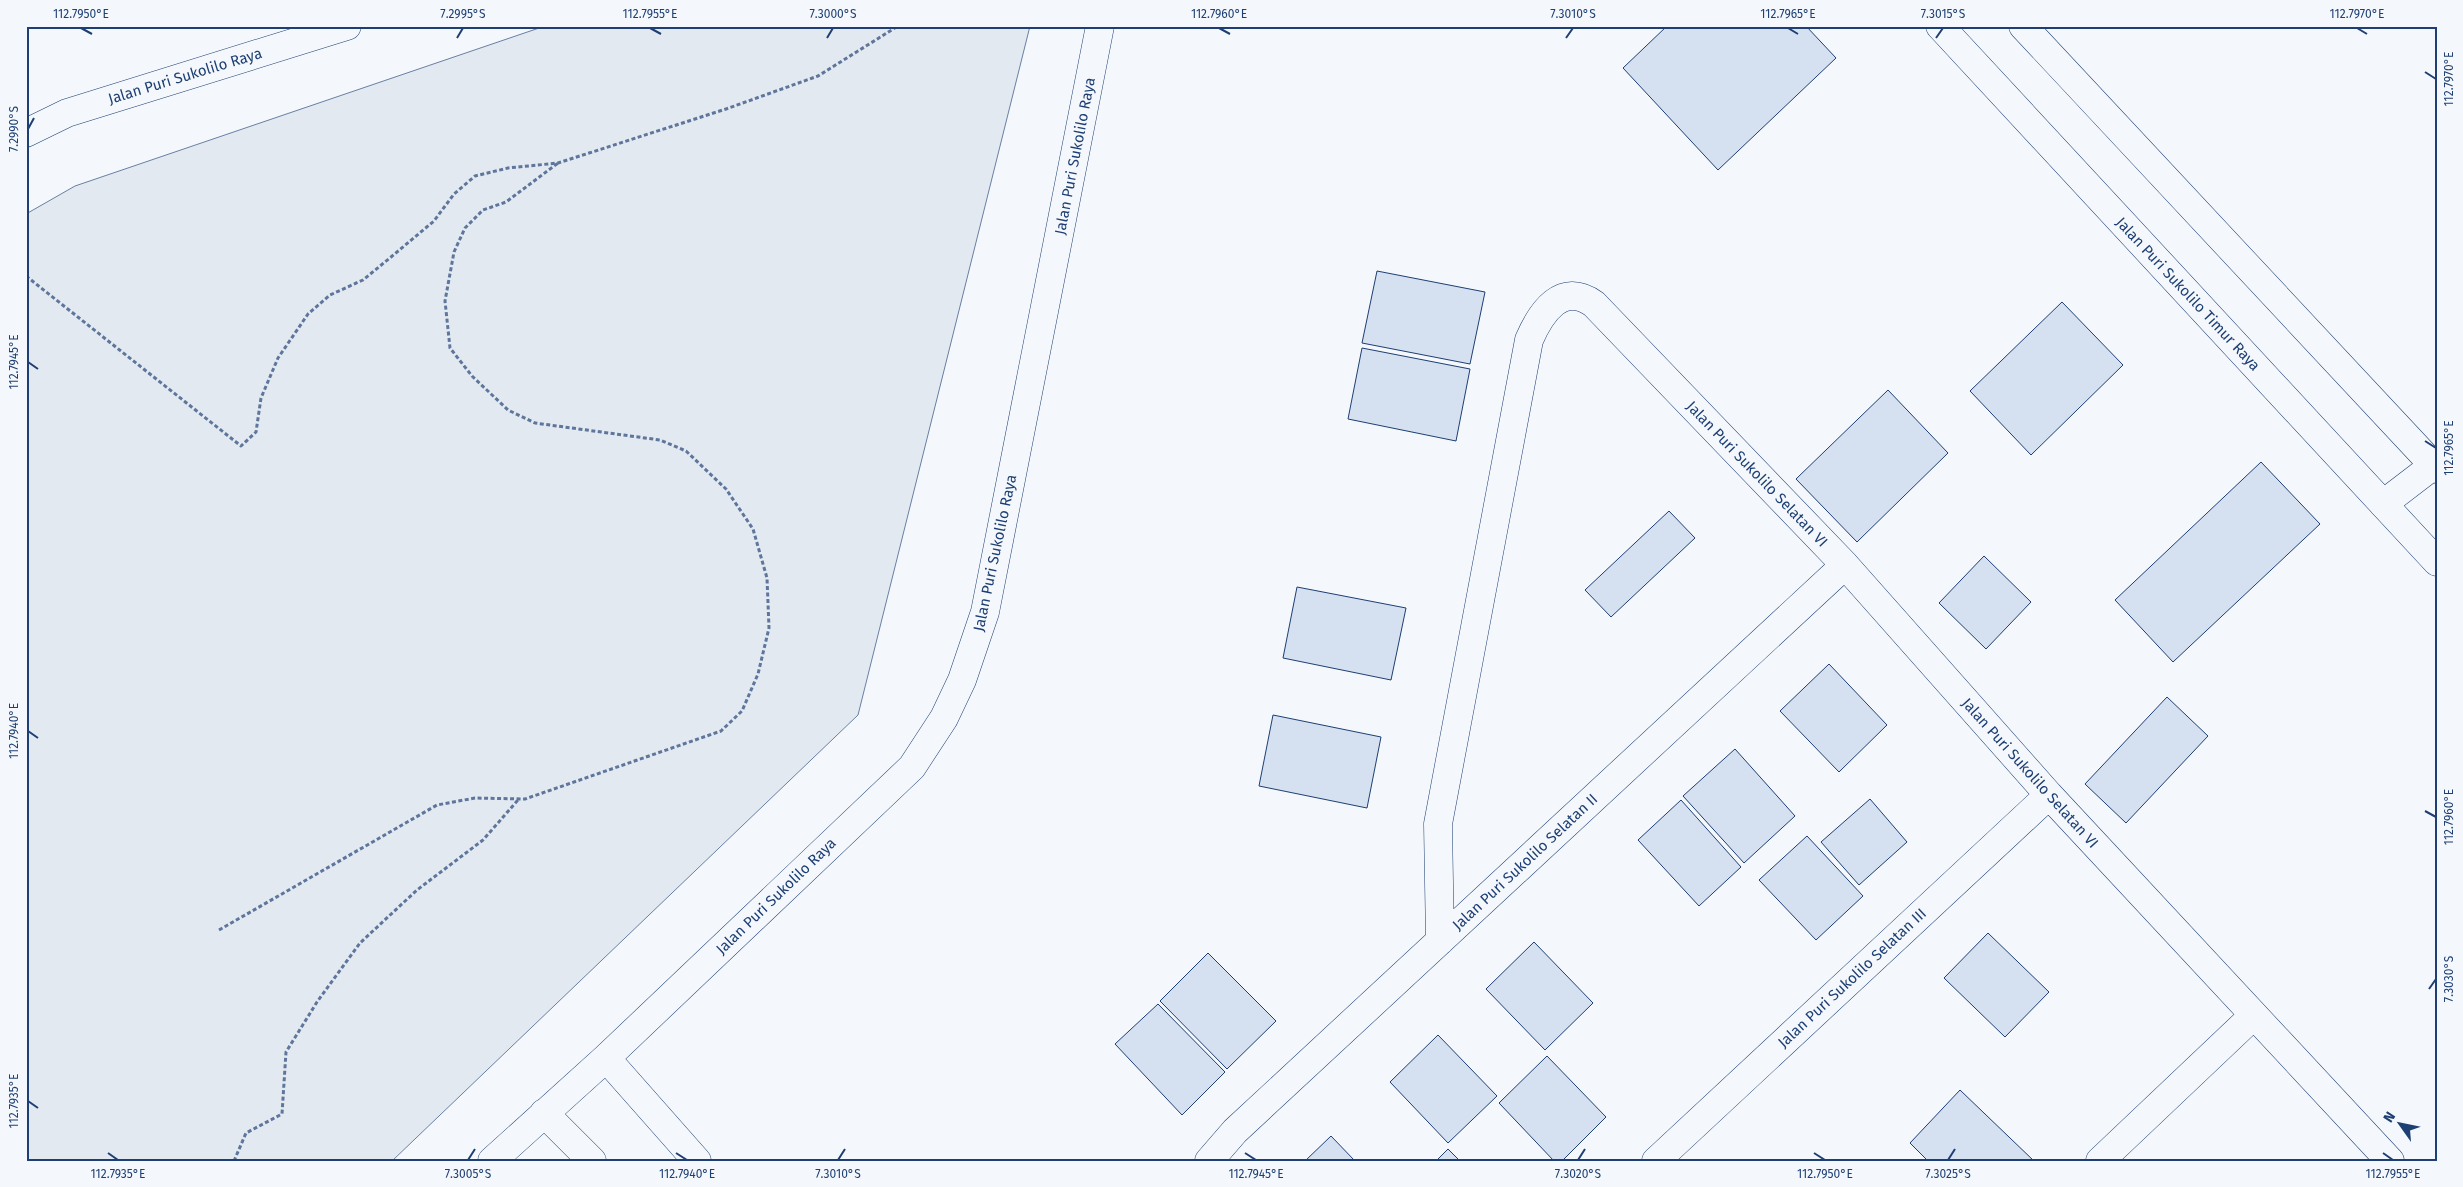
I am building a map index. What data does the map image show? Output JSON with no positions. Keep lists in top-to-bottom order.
{
  "streets": {
    "street": [
      "Jalan Puri Sukolilo Raya",
      "Jalan Puri Sukolilo Timur Raya",
      "Jalan Puri Sukolilo Selatan VI",
      "Jalan Puri Sukolilo Selatan II",
      "Jalan Puri Sukolilo Selatan III"
    ]
  },
  "crossings": [
    ["Jalan Puri Sukolilo Selatan VI", "Jalan Puri Sukolilo Selatan II"],
    ["Jalan Puri Sukolilo Selatan VI", "Jalan Puri Sukolilo Selatan III"]
  ],
  "north": "top left",
  "coordinates": [
    "112.7950°E",
    "7.2995°S",
    "112.7955°E",
    "7.3000°S",
    "112.7960°E",
    "7.3010°S",
    "112.7965°E",
    "7.3015°S",
    "112.7970°E",
    "7.2990°S",
    "112.7945°E",
    "112.7940°E",
    "7.3030°S",
    "112.7935°E",
    "7.3005°S",
    "7.3020°S",
    "7.3025°S"
  ]
}
